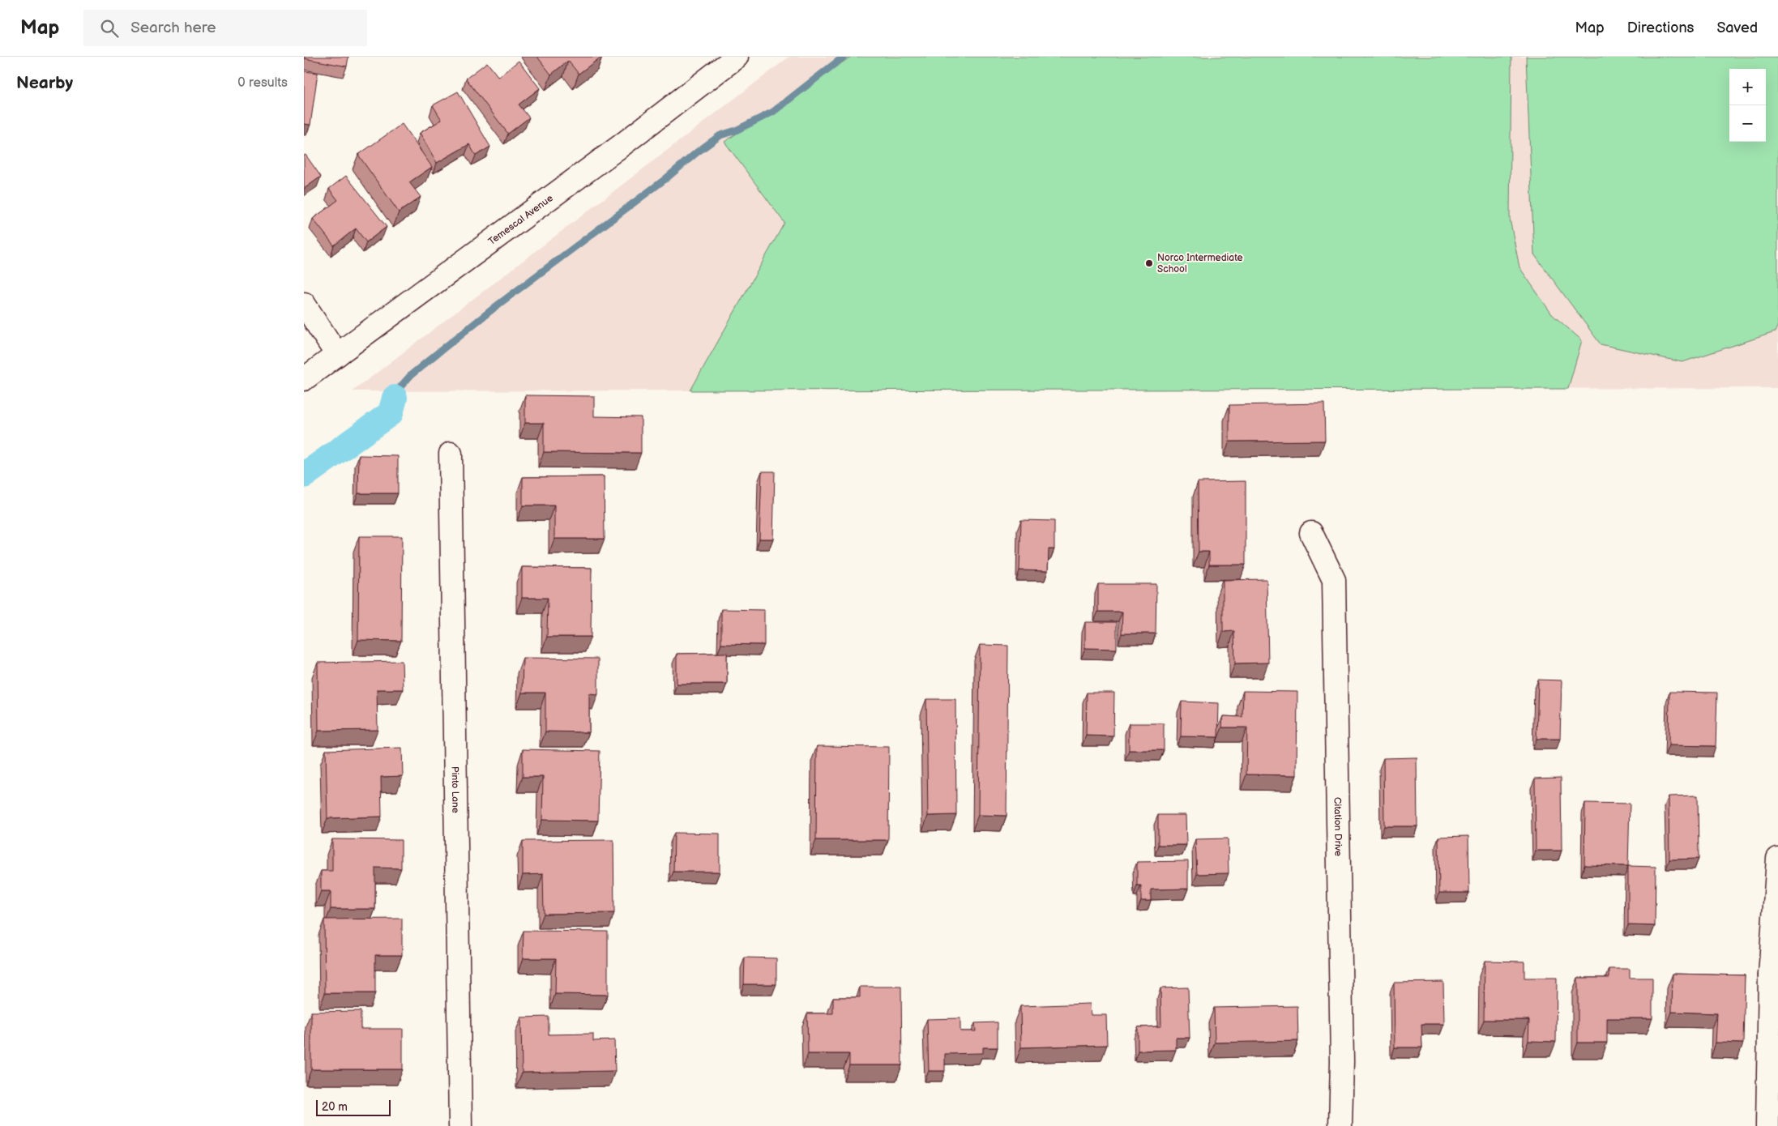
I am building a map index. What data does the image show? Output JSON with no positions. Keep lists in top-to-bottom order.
{
  "streets": {
    "street": ["Temescal Avenue", "Pinto Lane", "Citation Drive"]
  },
  "places": ["Norco Intermediate School"],
  "scale_bar": "20 m",
  "page": {
    "header": "Map",
    "search": "Search here",
    "nav": ["Map", "Directions", "Saved"],
    "heading": ["Nearby", "0 results"],
    "map_buttons": ["+", "−"],
    "scale": "20 m"
  }
}
